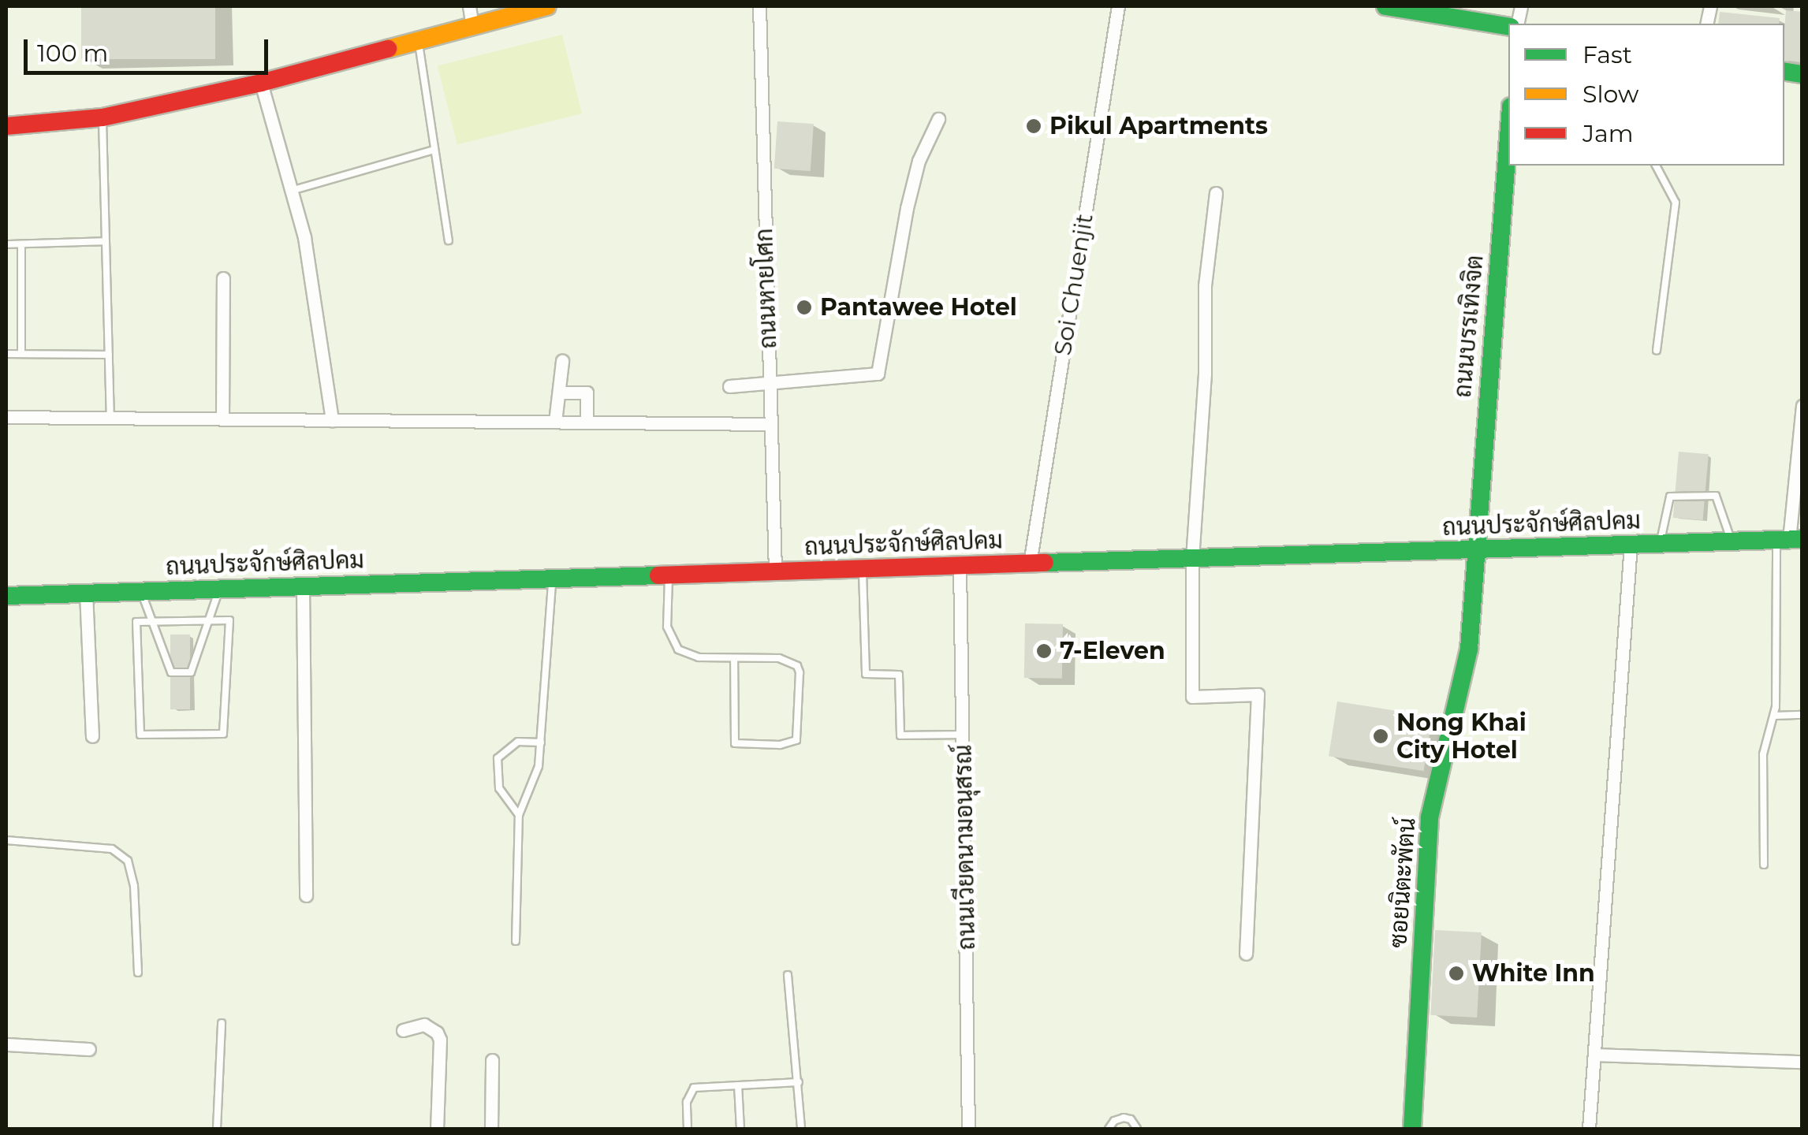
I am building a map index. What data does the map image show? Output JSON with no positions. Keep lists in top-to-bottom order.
{
  "streets": {
    "street": [
      "Soi Chuenjit",
      "ถนนหายโศก",
      "ถนนบรรเทิงจิต",
      "ถนนประจักษ์ศิลปคม",
      "ถนนเวียดนามอนุสรณ์",
      "ซอยนิตะพัตน์"
    ]
  },
  "crossings": [
    ["Soi Chuenjit", "ถนนประจักษ์ศิลปคม"],
    ["ถนนหายโศก", "ถนนประจักษ์ศิลปคม"],
    ["ถนนบรรเทิงจิต", "ถนนประจักษ์ศิลปคม"],
    ["ถนนบรรเทิงจิต", "ซอยนิตะพัตน์"],
    ["ถนนประจักษ์ศิลปคม", "ถนนเวียดนามอนุสรณ์"],
    ["ถนนประจักษ์ศิลปคม", "ซอยนิตะพัตน์"]
  ],
  "places": [
    "Pikul Apartments",
    "Pantawee Hotel",
    "7-Eleven",
    "Nong Khai City Hotel",
    "White Inn"
  ],
  "legend": ["Fast", "Slow", "Jam"],
  "scale_bar": "100 m"
}
